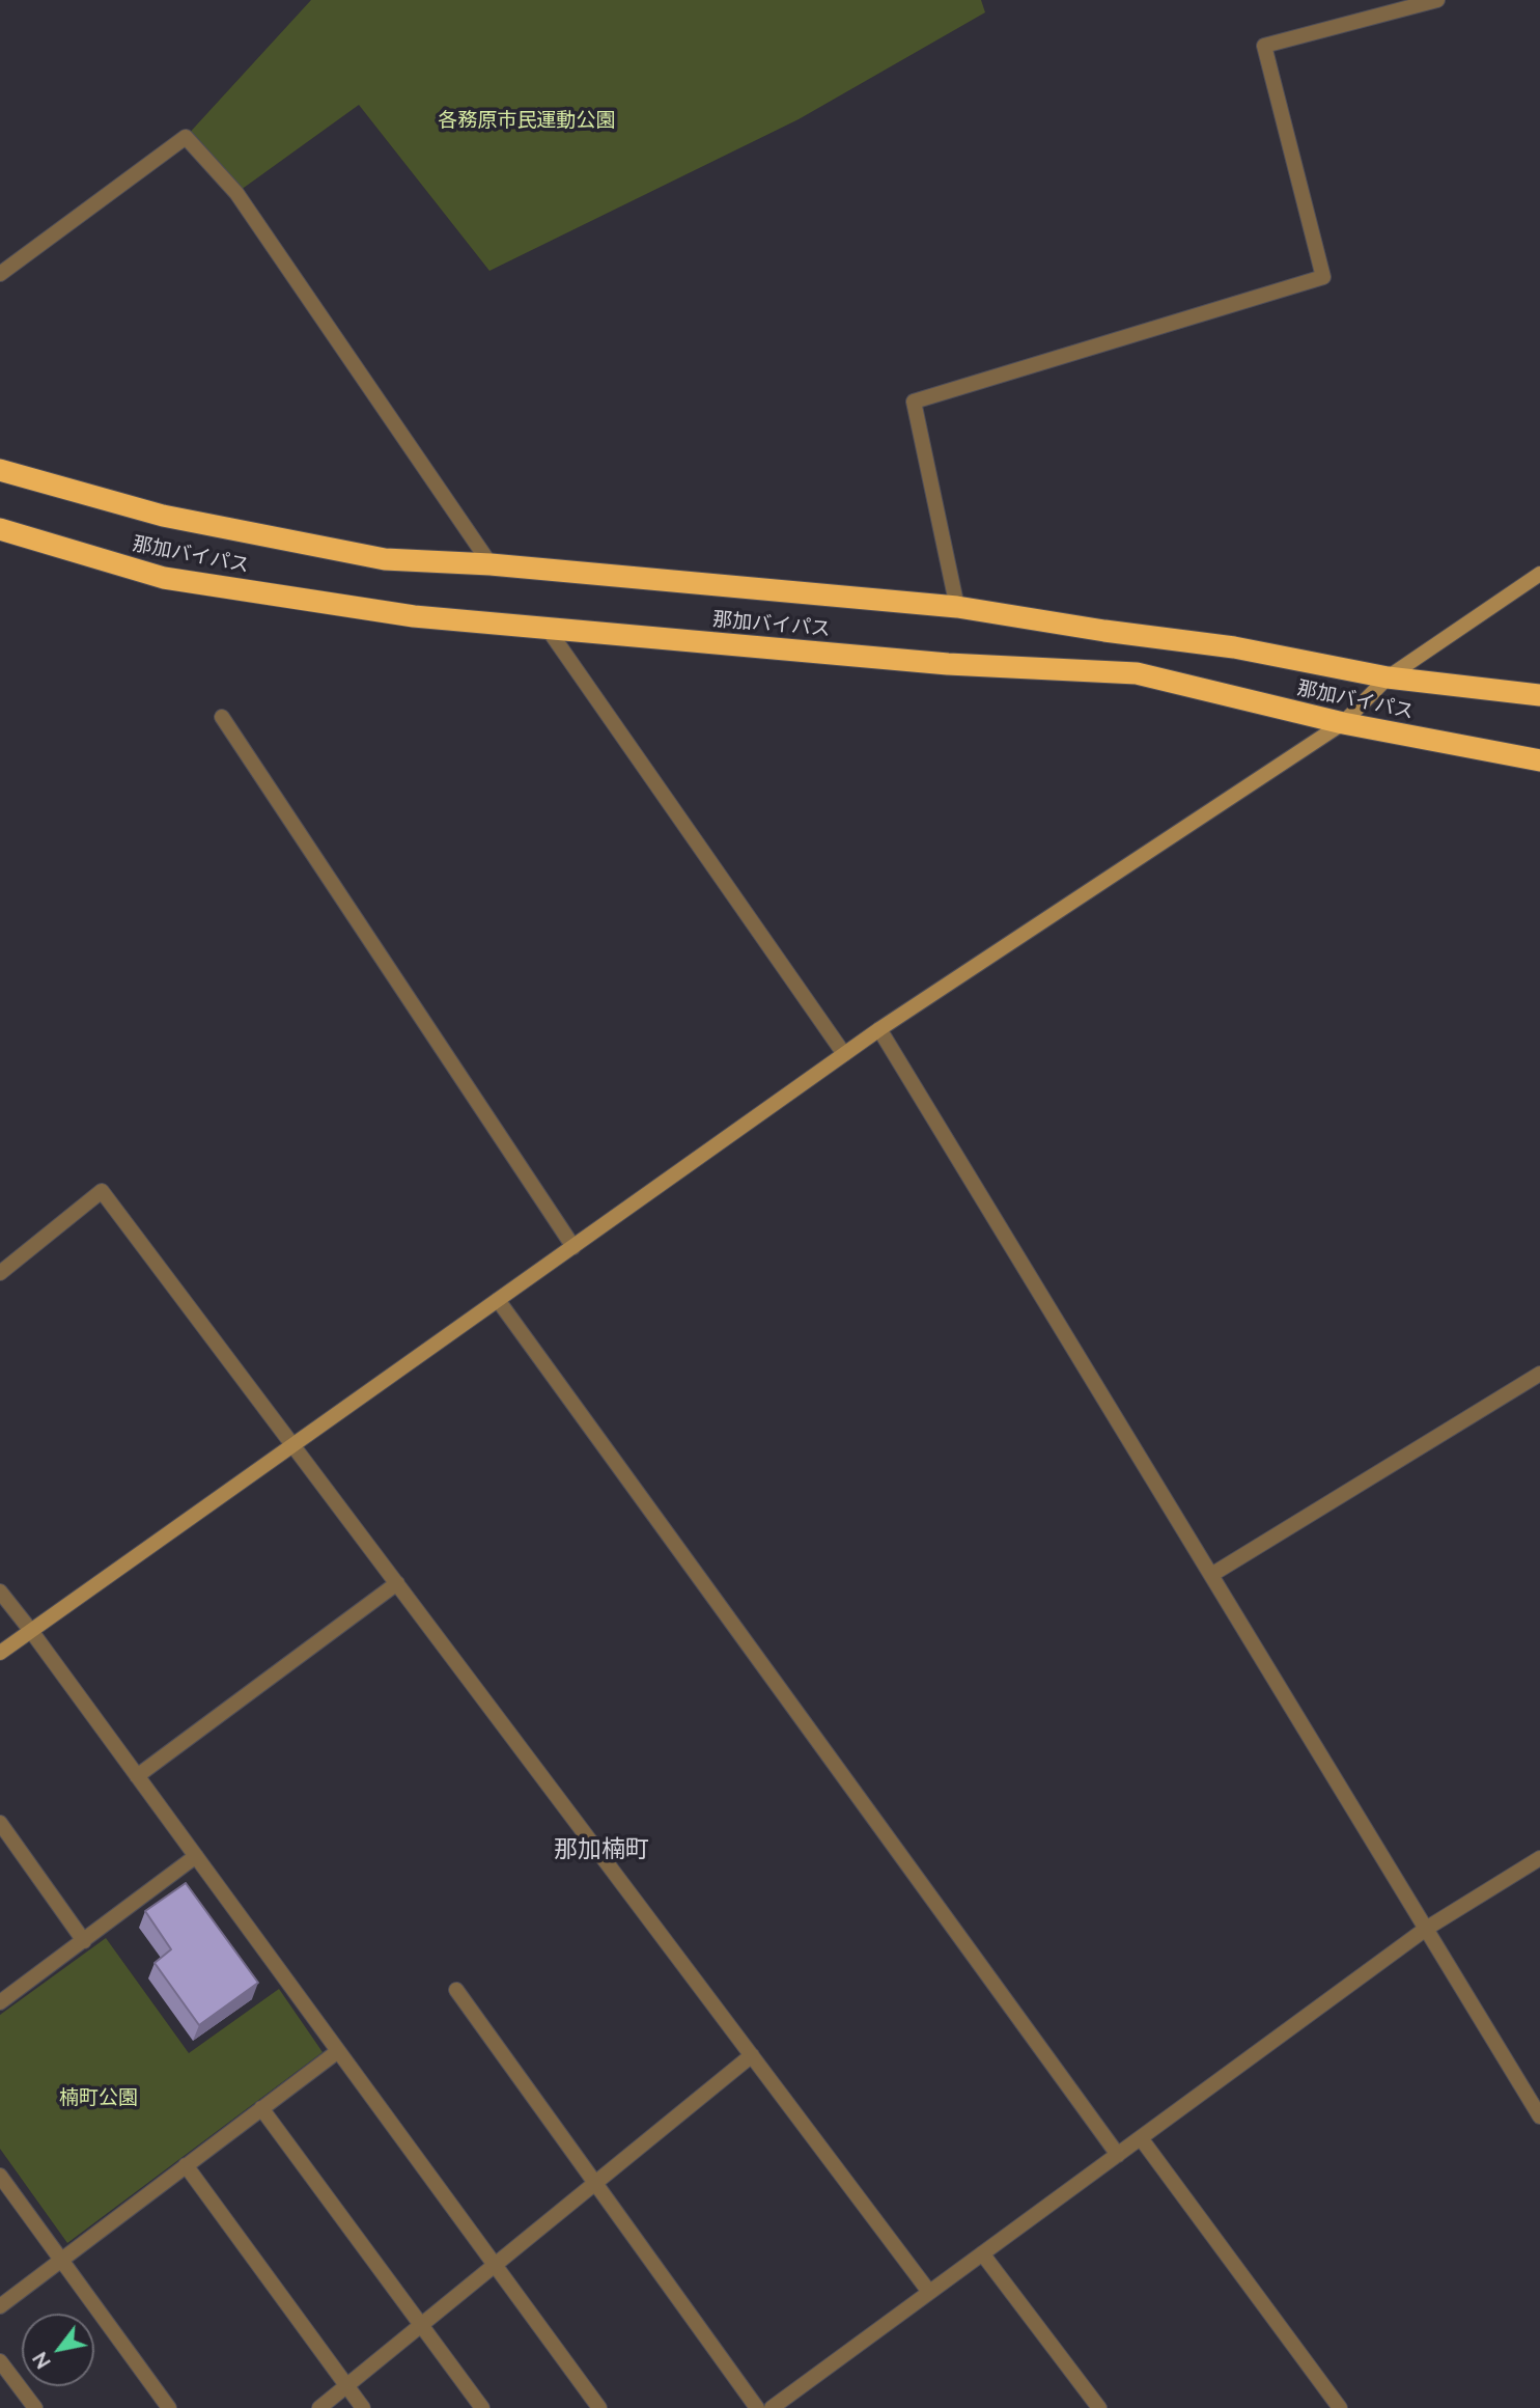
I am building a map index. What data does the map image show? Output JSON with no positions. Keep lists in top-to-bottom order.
{
  "streets": {
    "highway": ["那加バイパス"]
  },
  "districts": ["那加楠町"],
  "parks": ["各務原市民運動公園", "楠町公園"],
  "north": "bottom left"
}
